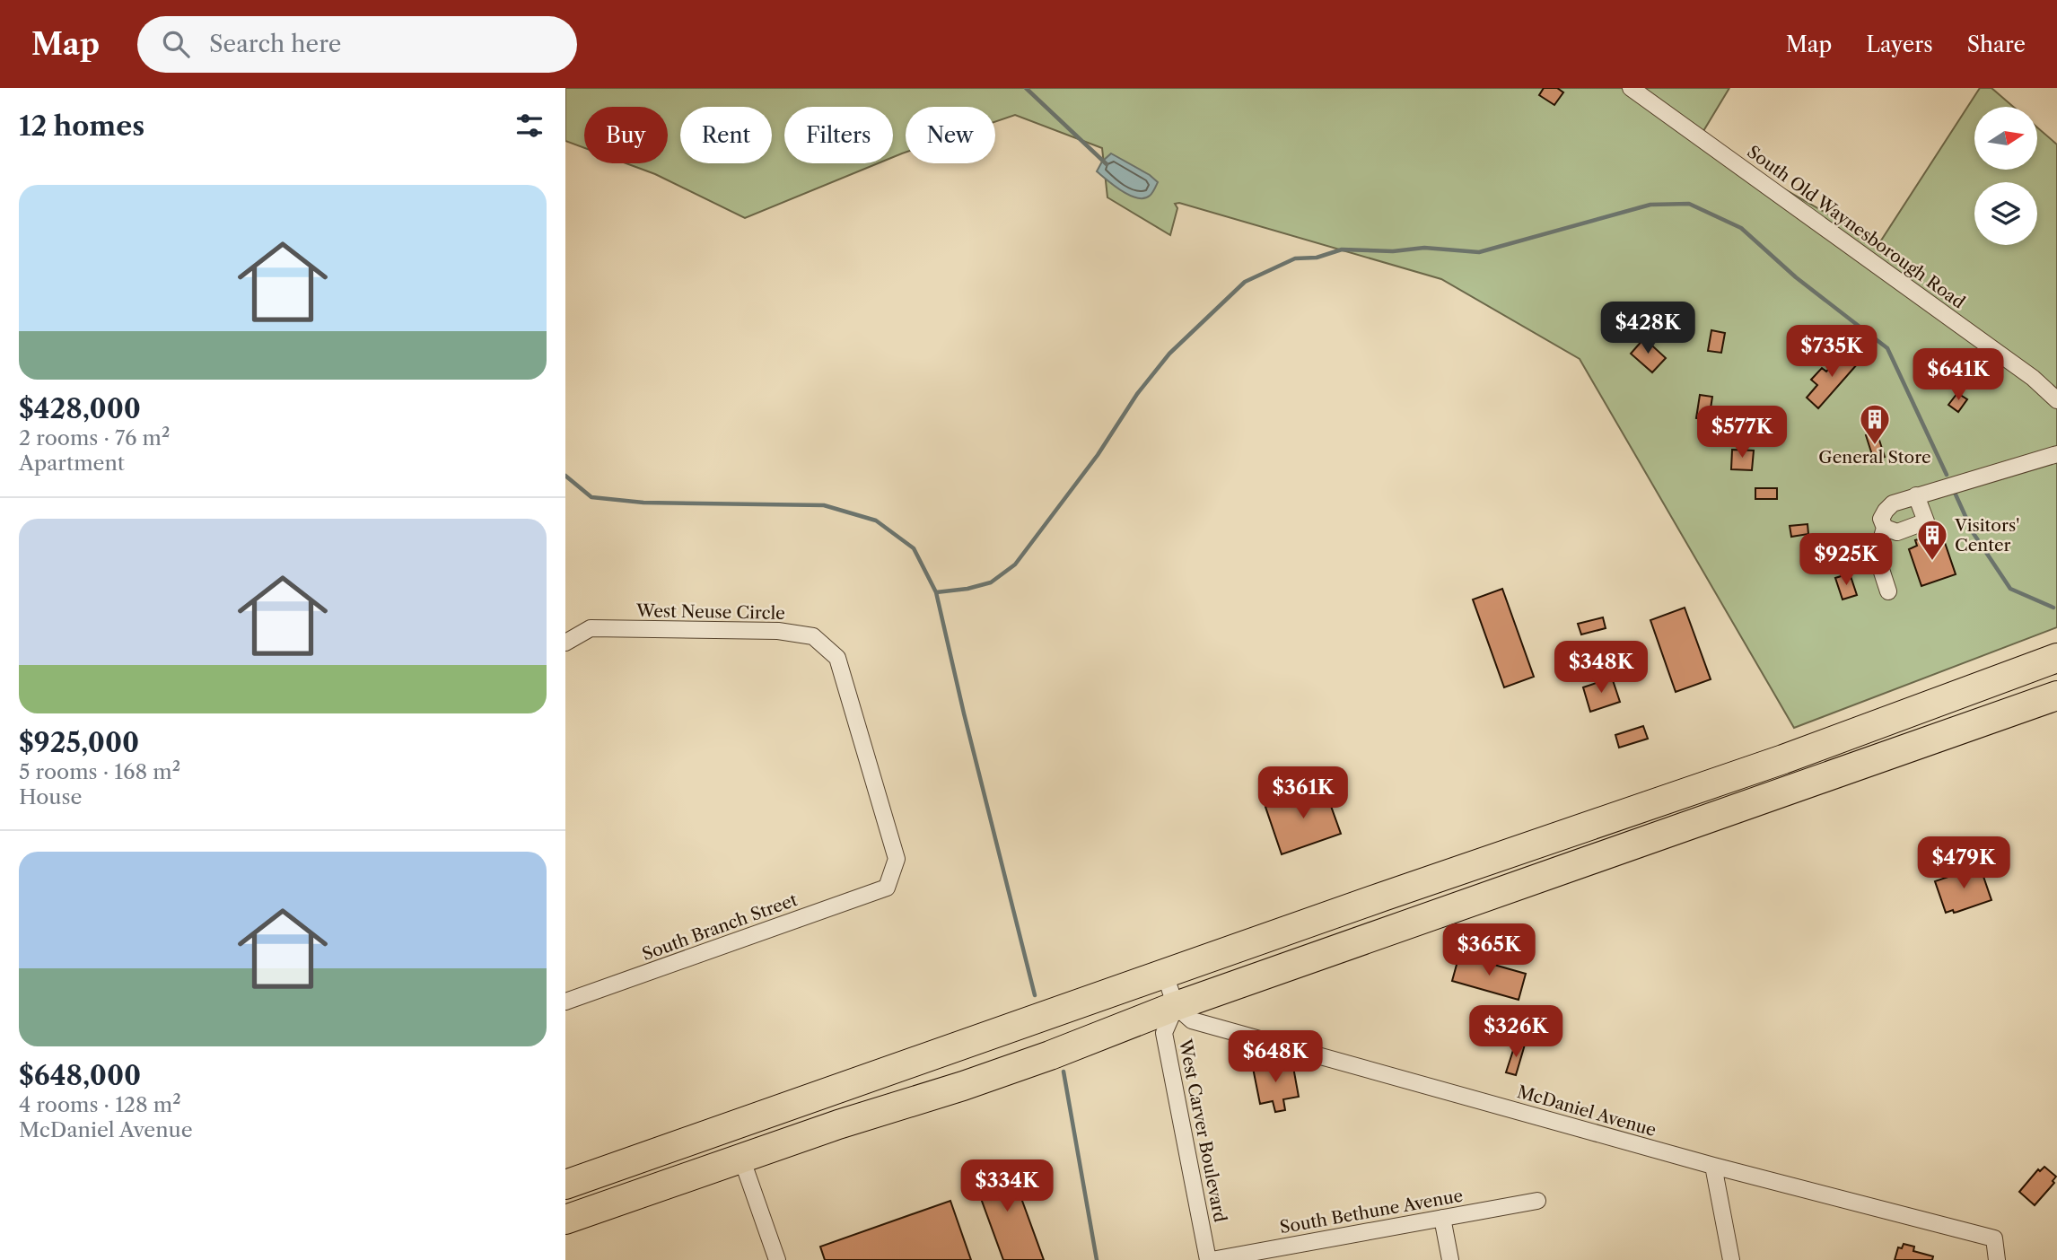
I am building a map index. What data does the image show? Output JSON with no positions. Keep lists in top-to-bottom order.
{
  "streets": {
    "street": [
      "South Old Waynesborough Road",
      "West Neuse Circle",
      "South Branch Street",
      "McDaniel Avenue",
      "West Carver Boulevard",
      "South Bethune Avenue"
    ]
  },
  "crossings": [
    ["West Neuse Circle", "South Branch Street"],
    ["McDaniel Avenue", "West Carver Boulevard"],
    ["West Carver Boulevard", "South Bethune Avenue"]
  ],
  "places": {
    "building": ["General Store", "Visitors' Center"]
  },
  "north": "right",
  "page": {
    "header": "Map",
    "search": "Search here",
    "nav": ["Map", "Layers", "Share"],
    "heading": "12 homes",
    "chip": [
      "Buy",
      "Rent",
      "Filters",
      "New"
    ],
    "list": [
      {
        "name": "$428,000",
        "note": "2 rooms · 76 m² · Apartment"
      },
      {
        "name": "$925,000",
        "note": "5 rooms · 168 m² · House"
      },
      {
        "name": "$648,000",
        "note": "4 rooms · 128 m² · McDaniel Avenue"
      }
    ],
    "price": [
      "$428K",
      "$735K",
      "$641K",
      "$577K",
      "$925K",
      "$348K",
      "$361K",
      "$479K",
      "$365K",
      "$326K",
      "$648K",
      "$334K"
    ]
  }
}
